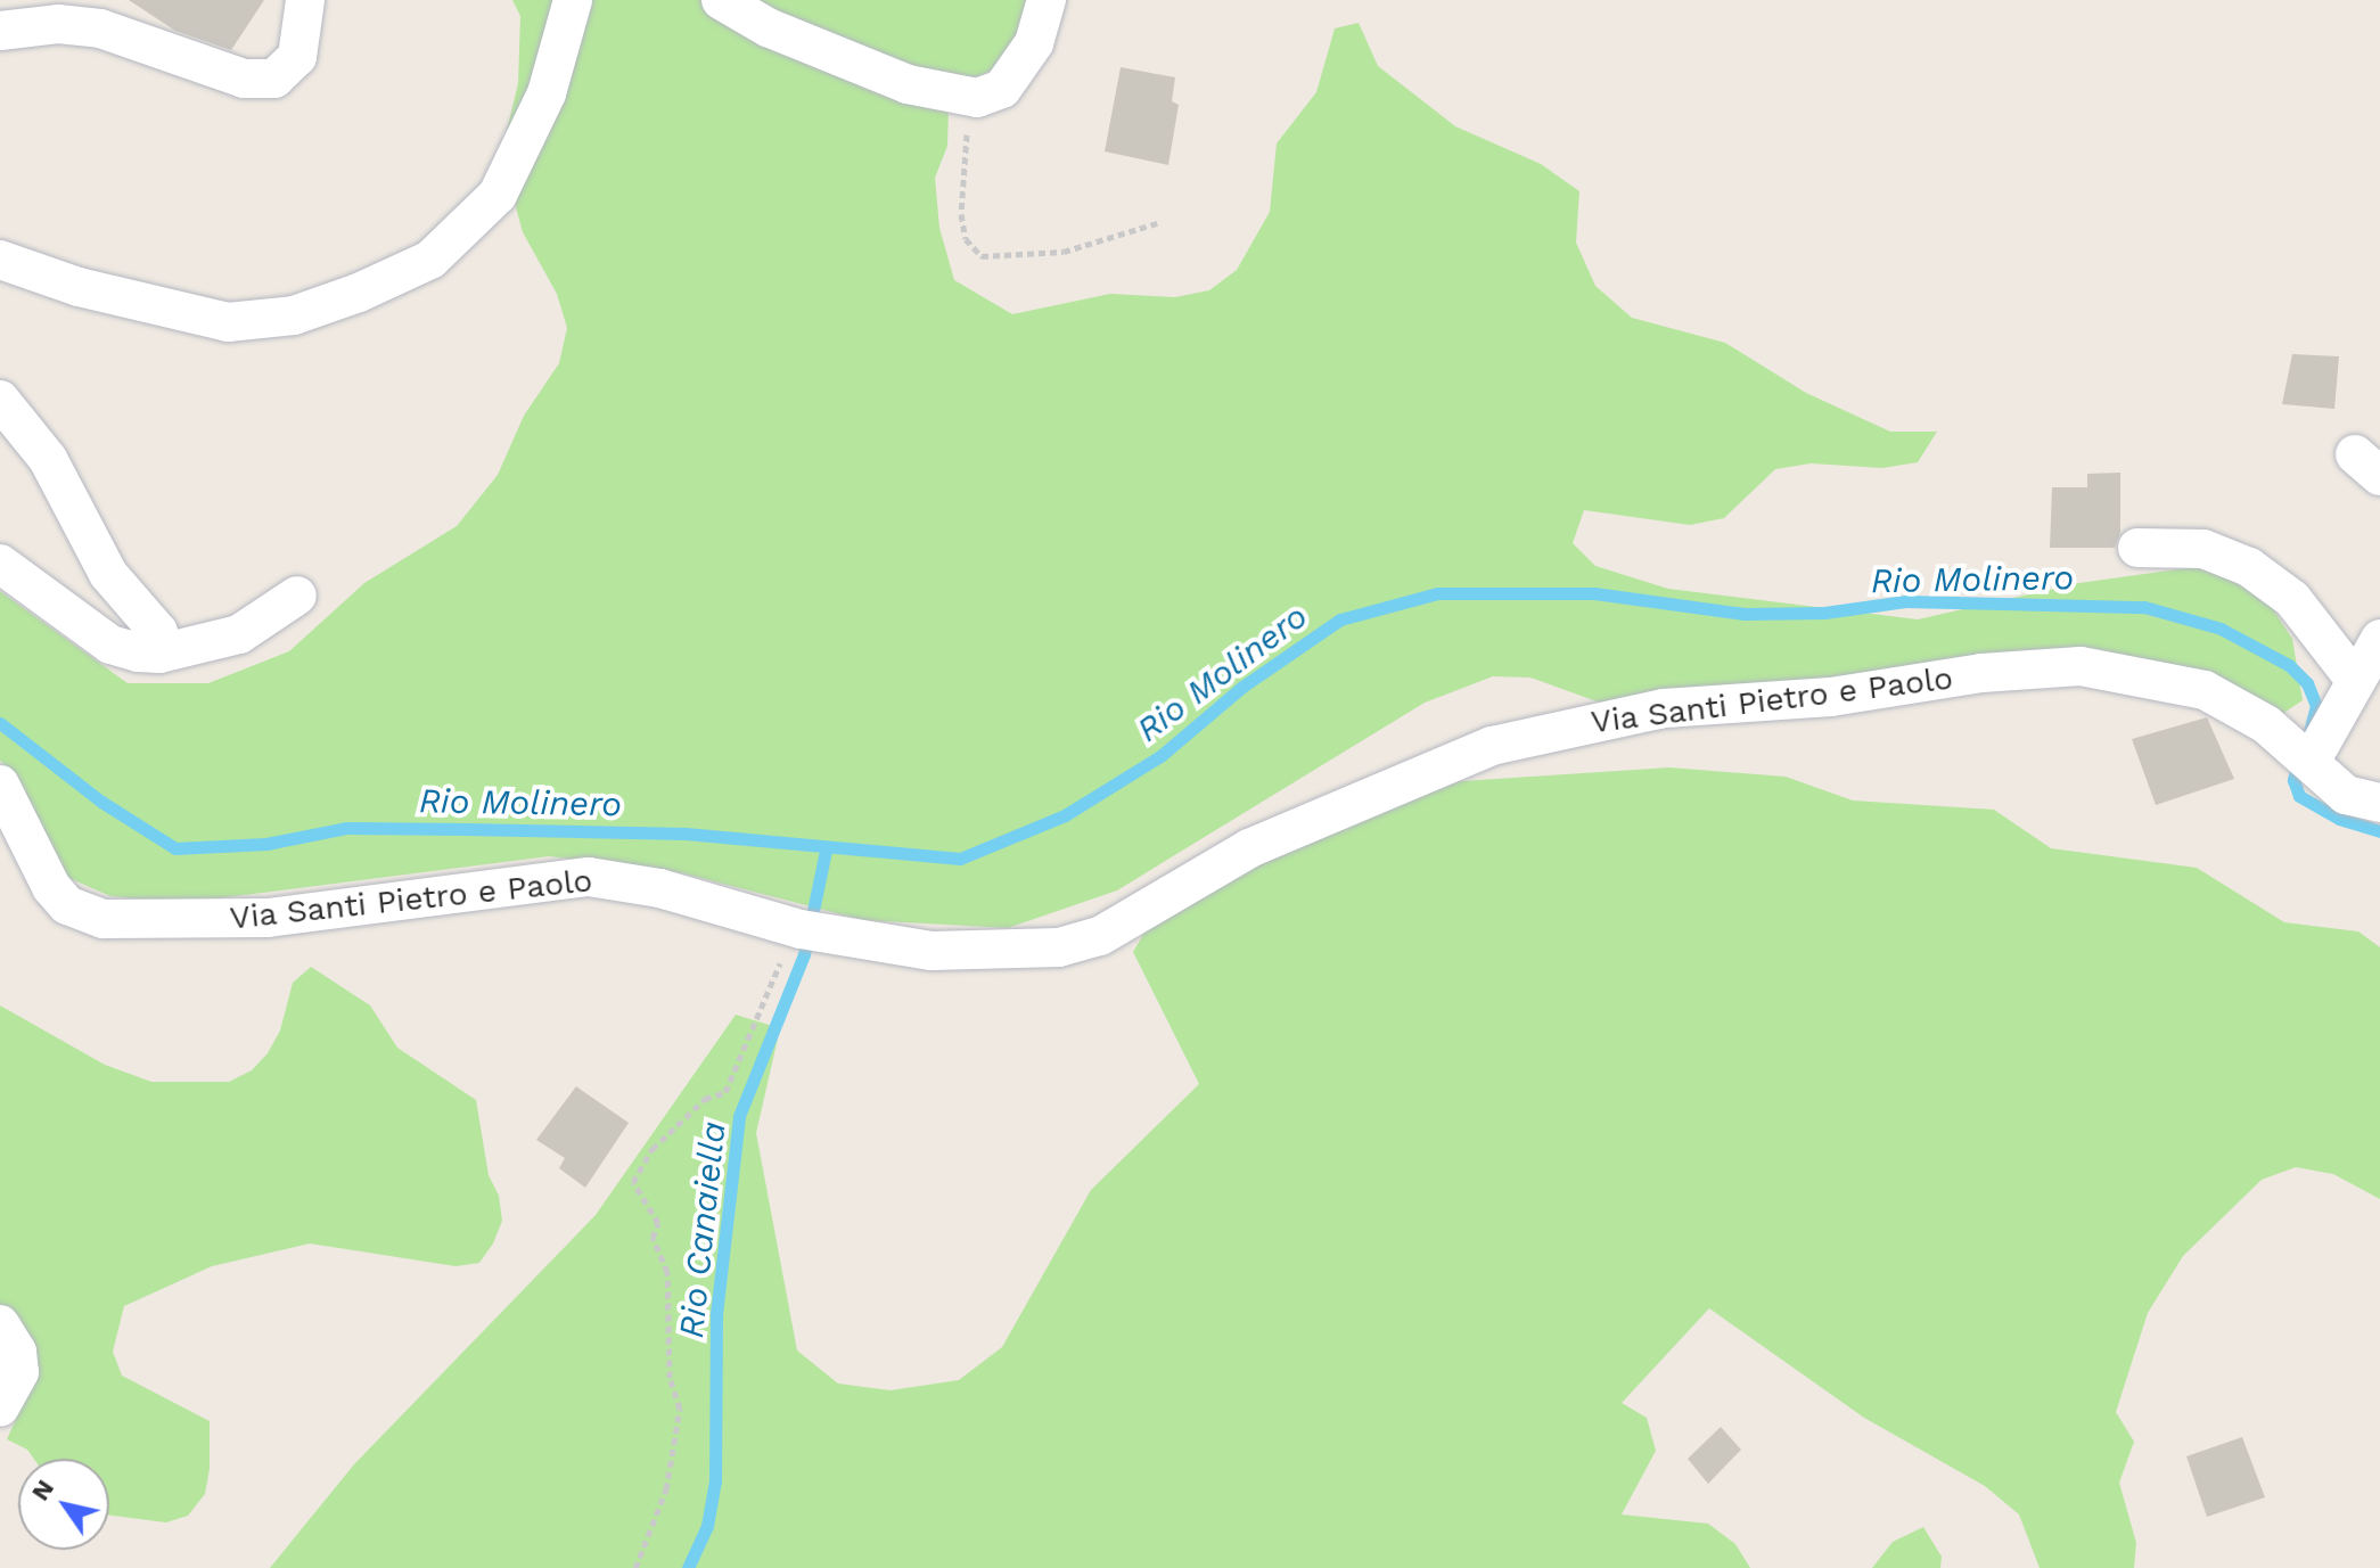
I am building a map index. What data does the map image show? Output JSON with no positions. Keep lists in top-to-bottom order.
{
  "streets": {
    "street": ["Via Santi Pietro e Paolo"]
  },
  "water": ["Rio Molinero", "Rio Canaiella"],
  "north": "top left"
}
